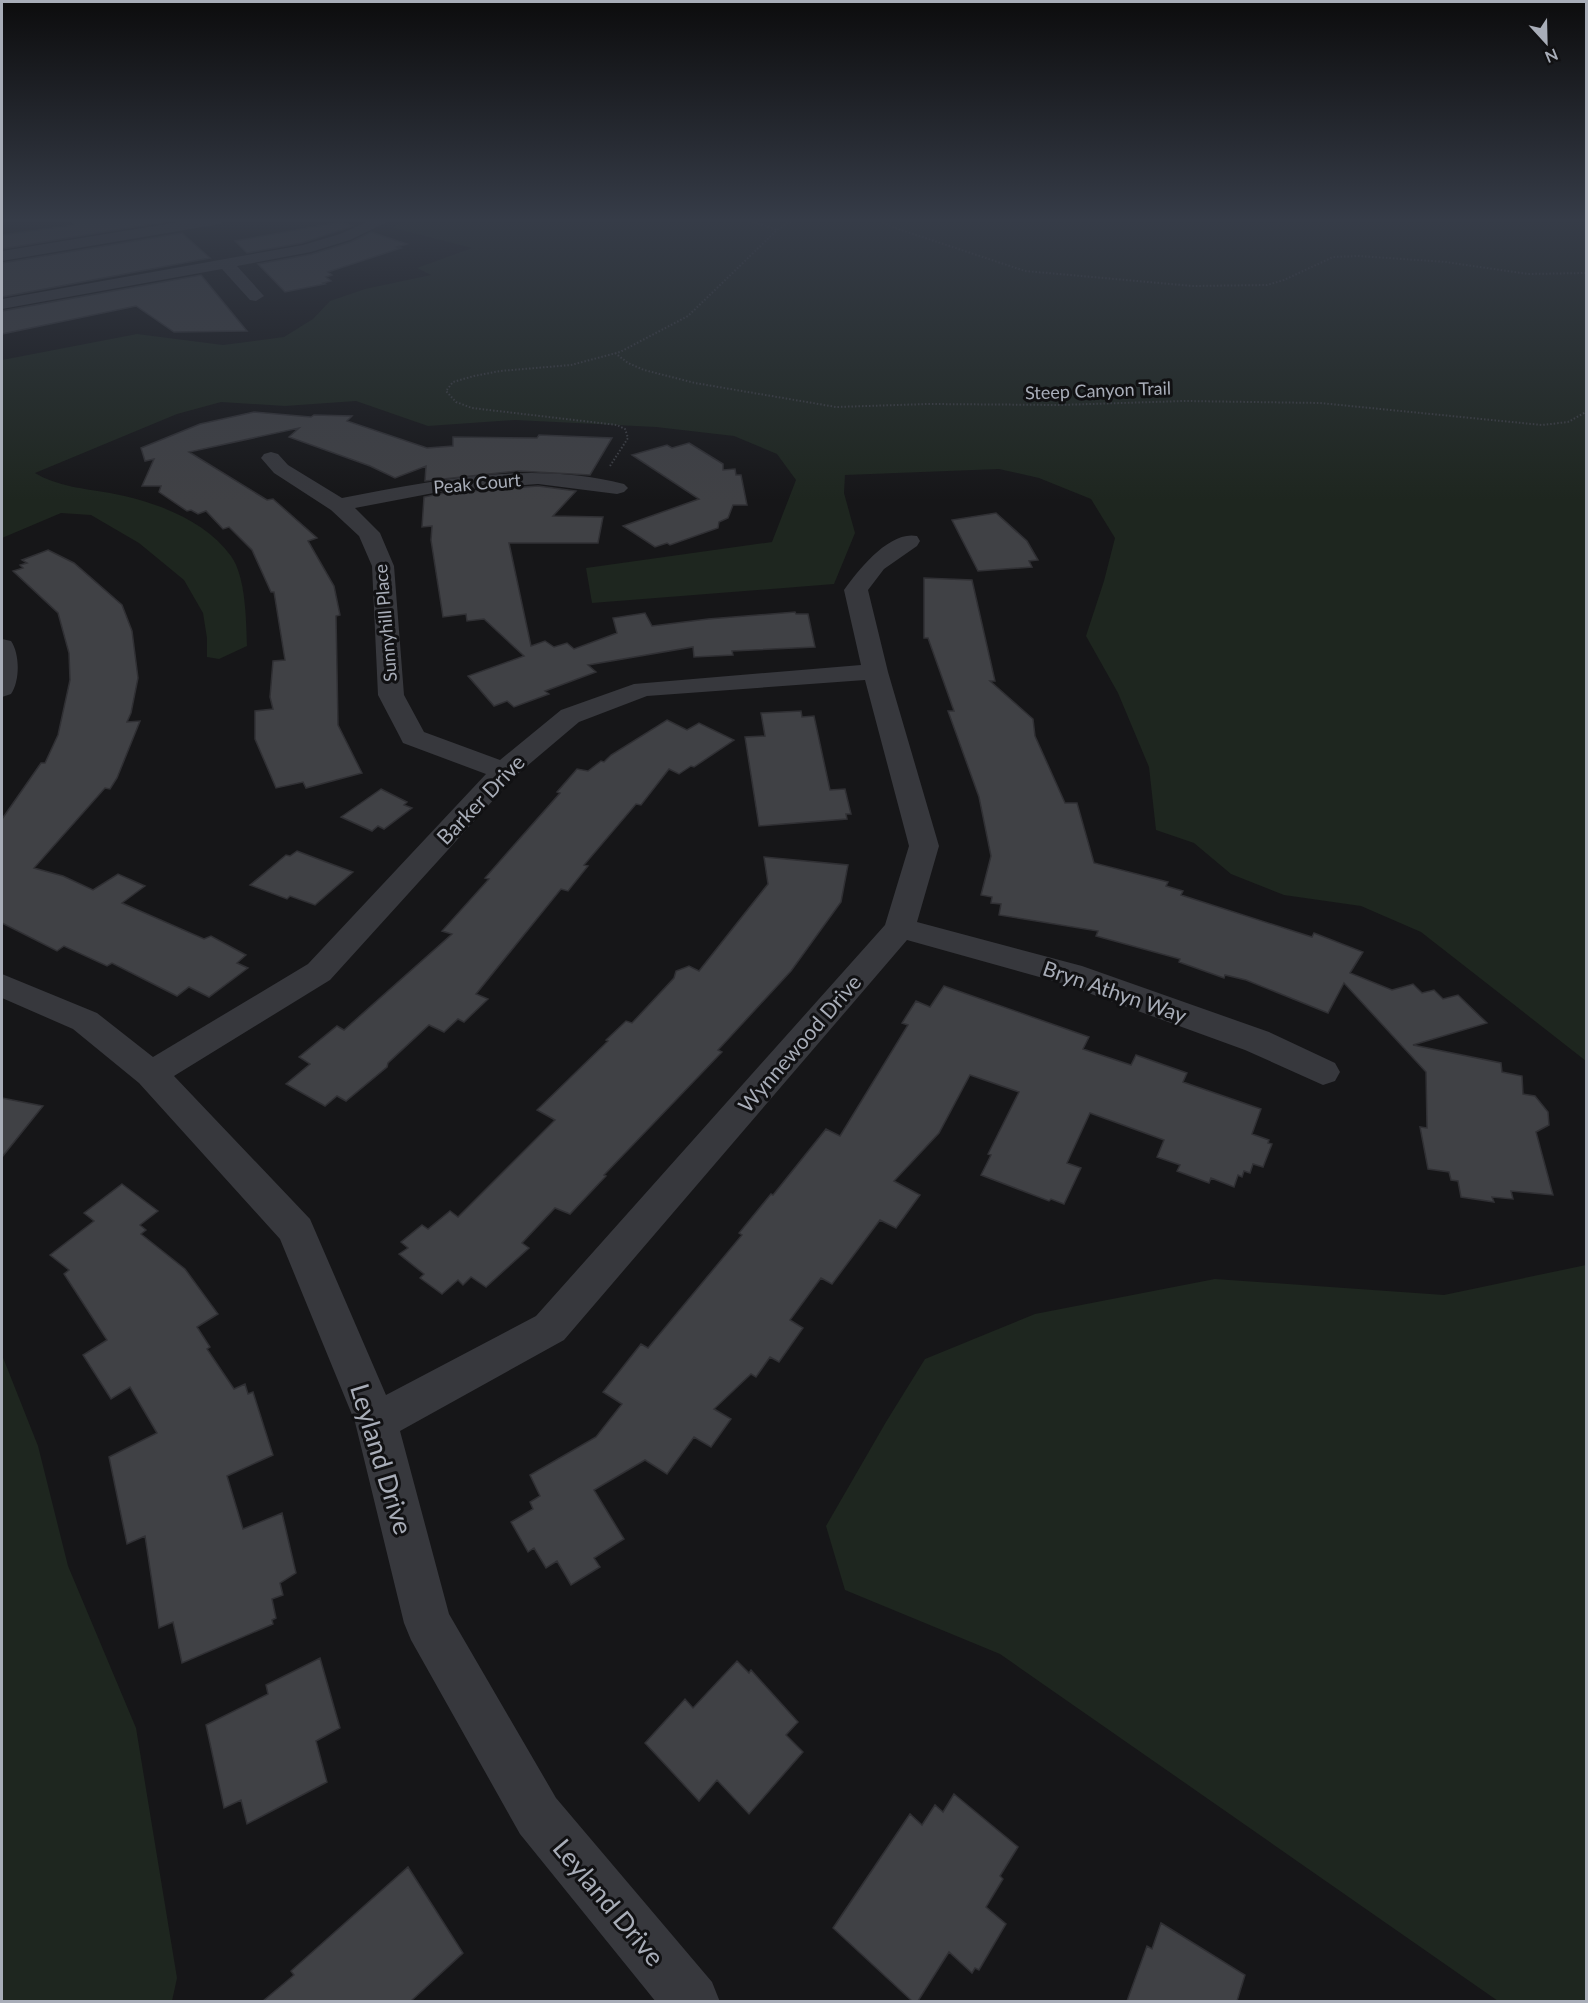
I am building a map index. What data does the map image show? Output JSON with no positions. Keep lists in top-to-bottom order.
{
  "streets": {
    "street": [
      "Peak Court",
      "Sunnyhill Place",
      "Barker Drive",
      "Bryn Athyn Way",
      "Wynnewood Drive",
      "Leyland Drive"
    ],
    "path": ["Steep Canyon Trail"]
  },
  "crossings": [
    ["Peak Court", "Sunnyhill Place"],
    ["Sunnyhill Place", "Barker Drive"],
    ["Barker Drive", "Wynnewood Drive"],
    ["Barker Drive", "Leyland Drive"],
    ["Bryn Athyn Way", "Wynnewood Drive"],
    ["Wynnewood Drive", "Leyland Drive"]
  ],
  "north": "bottom"
}
